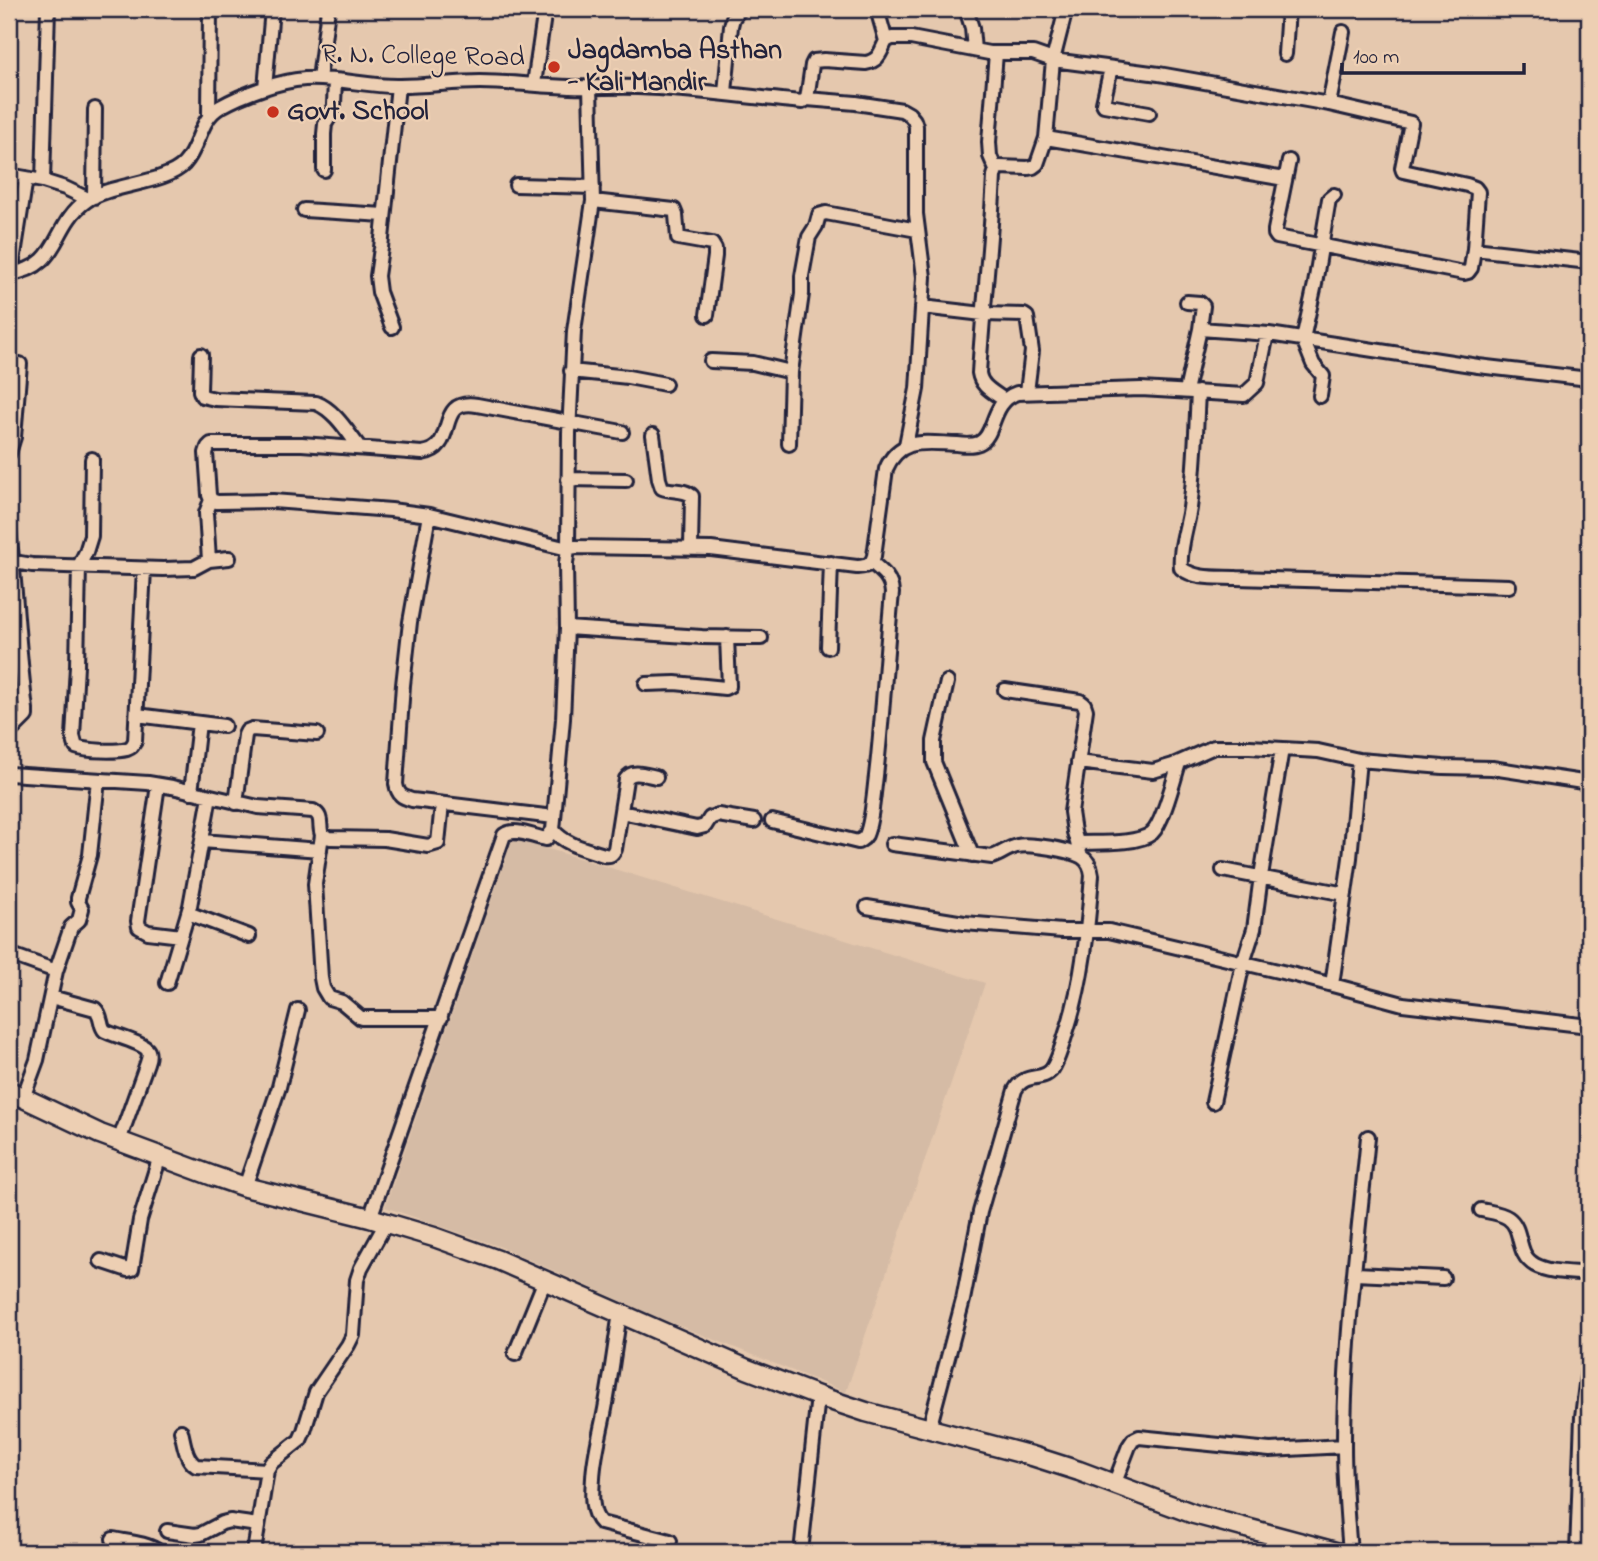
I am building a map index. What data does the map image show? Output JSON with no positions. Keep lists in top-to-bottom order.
{
  "streets": {
    "street": ["R. N. College Road"]
  },
  "places": ["Jagdamba Asthan - Kali Mandir", "Govt. School"],
  "scale_bar": "100 m"
}
